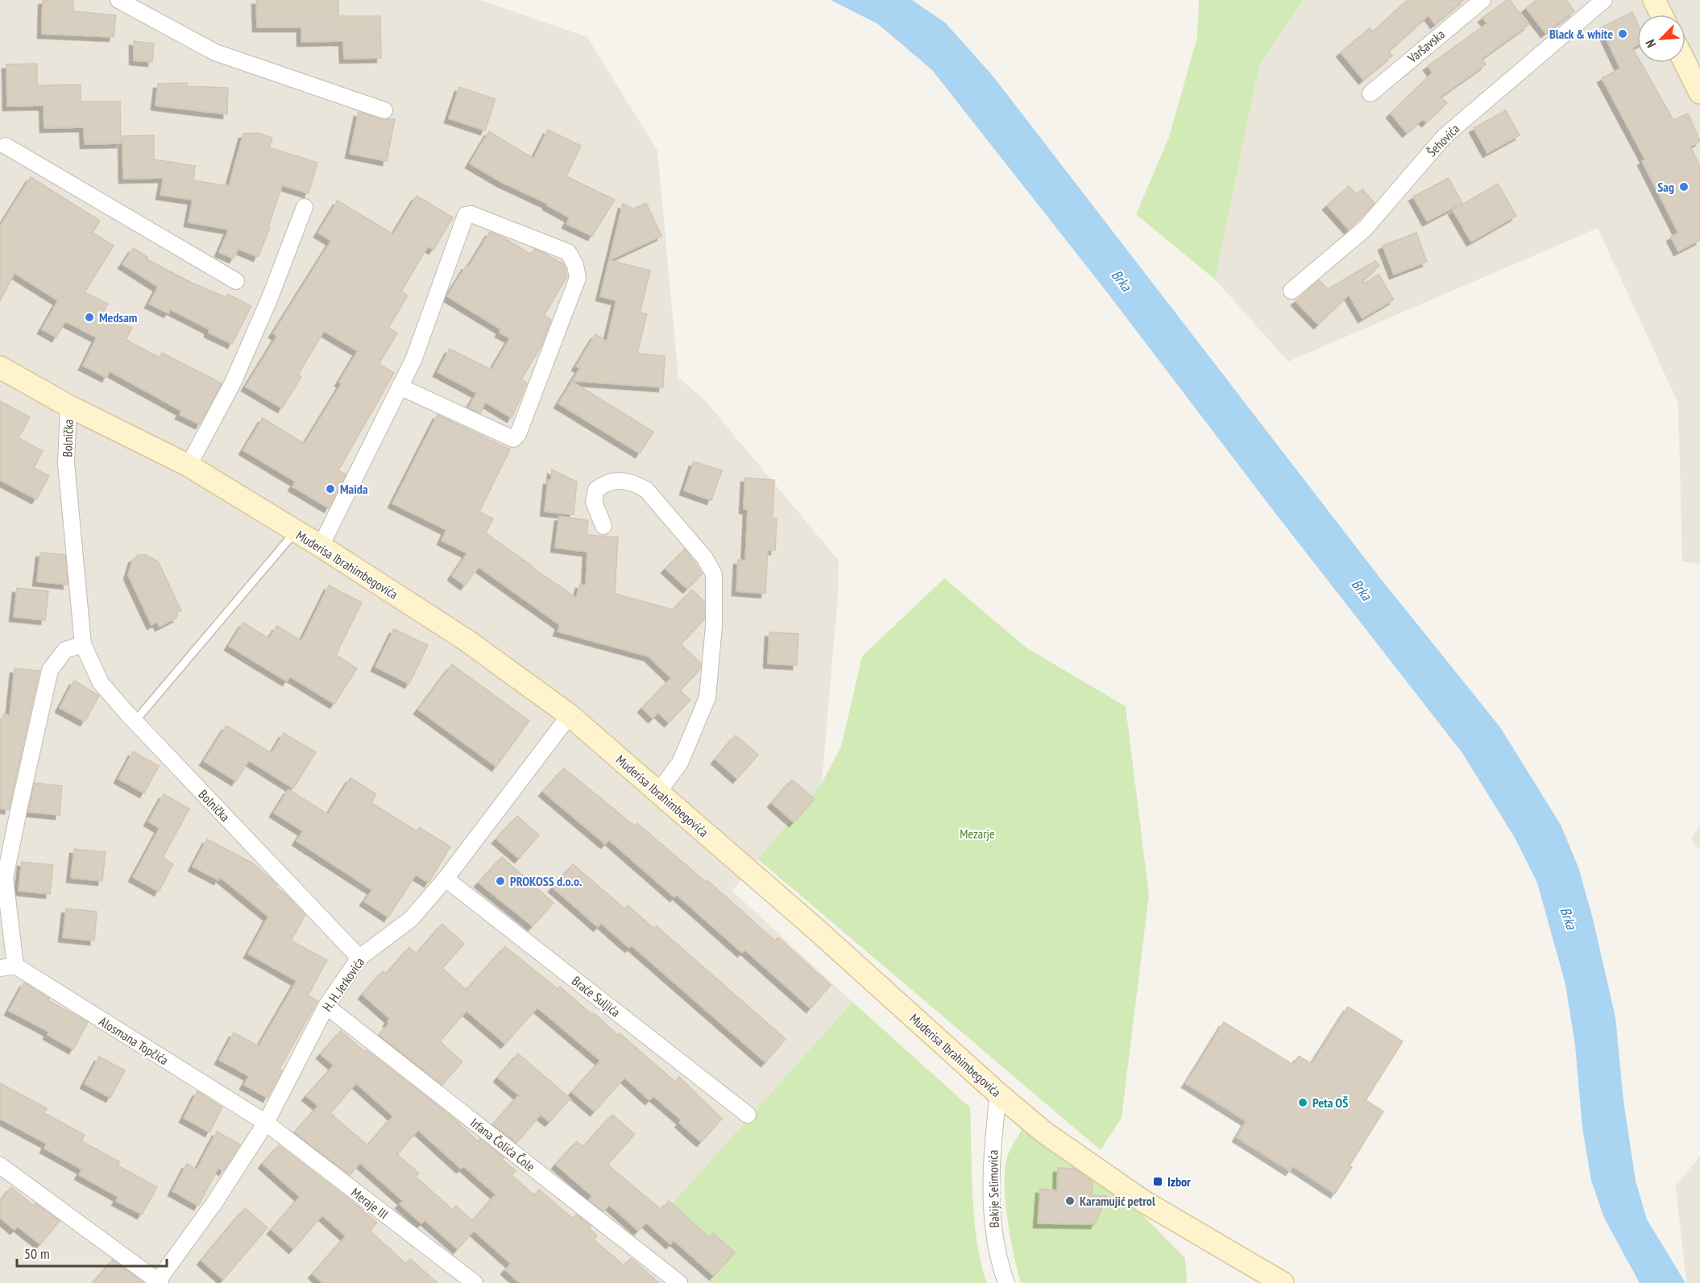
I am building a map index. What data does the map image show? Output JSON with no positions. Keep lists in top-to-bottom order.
{
  "streets": {
    "main road": ["Muderisa Ibrahimbegovića"],
    "street": [
      "Varšavska",
      "Šehovića",
      "Bolnička",
      "H. H. Jerkovića",
      "Braće Suljića",
      "Alosmana Topčića",
      "Irfana Čolića Čole",
      "Bakije Selimovića",
      "Meraje III"
    ]
  },
  "crossings": [
    ["Bolnička", "Muderisa Ibrahimbegovića"],
    ["Bolnička", "H. H. Jerkovića"],
    ["Muderisa Ibrahimbegovića", "H. H. Jerkovića"],
    ["Muderisa Ibrahimbegovića", "Bakije Selimovića"],
    ["H. H. Jerkovića", "Braće Suljića"],
    ["H. H. Jerkovića", "Alosmana Topčića"],
    ["H. H. Jerkovića", "Irfana Čolića Čole"],
    ["H. H. Jerkovića", "Meraje III"],
    ["Alosmana Topčića", "Meraje III"]
  ],
  "water": ["Brka"],
  "parks": ["Mezarje"],
  "places": {
    "other": [
      "Black & white",
      "Sag",
      "Medsam",
      "Maida",
      "PROKOSS d.o.o.",
      "Peta OŠ",
      "Karamujić petrol"
    ],
    "transit": ["Izbor"]
  },
  "scale_bar": "50 m",
  "north": "bottom left"
}
